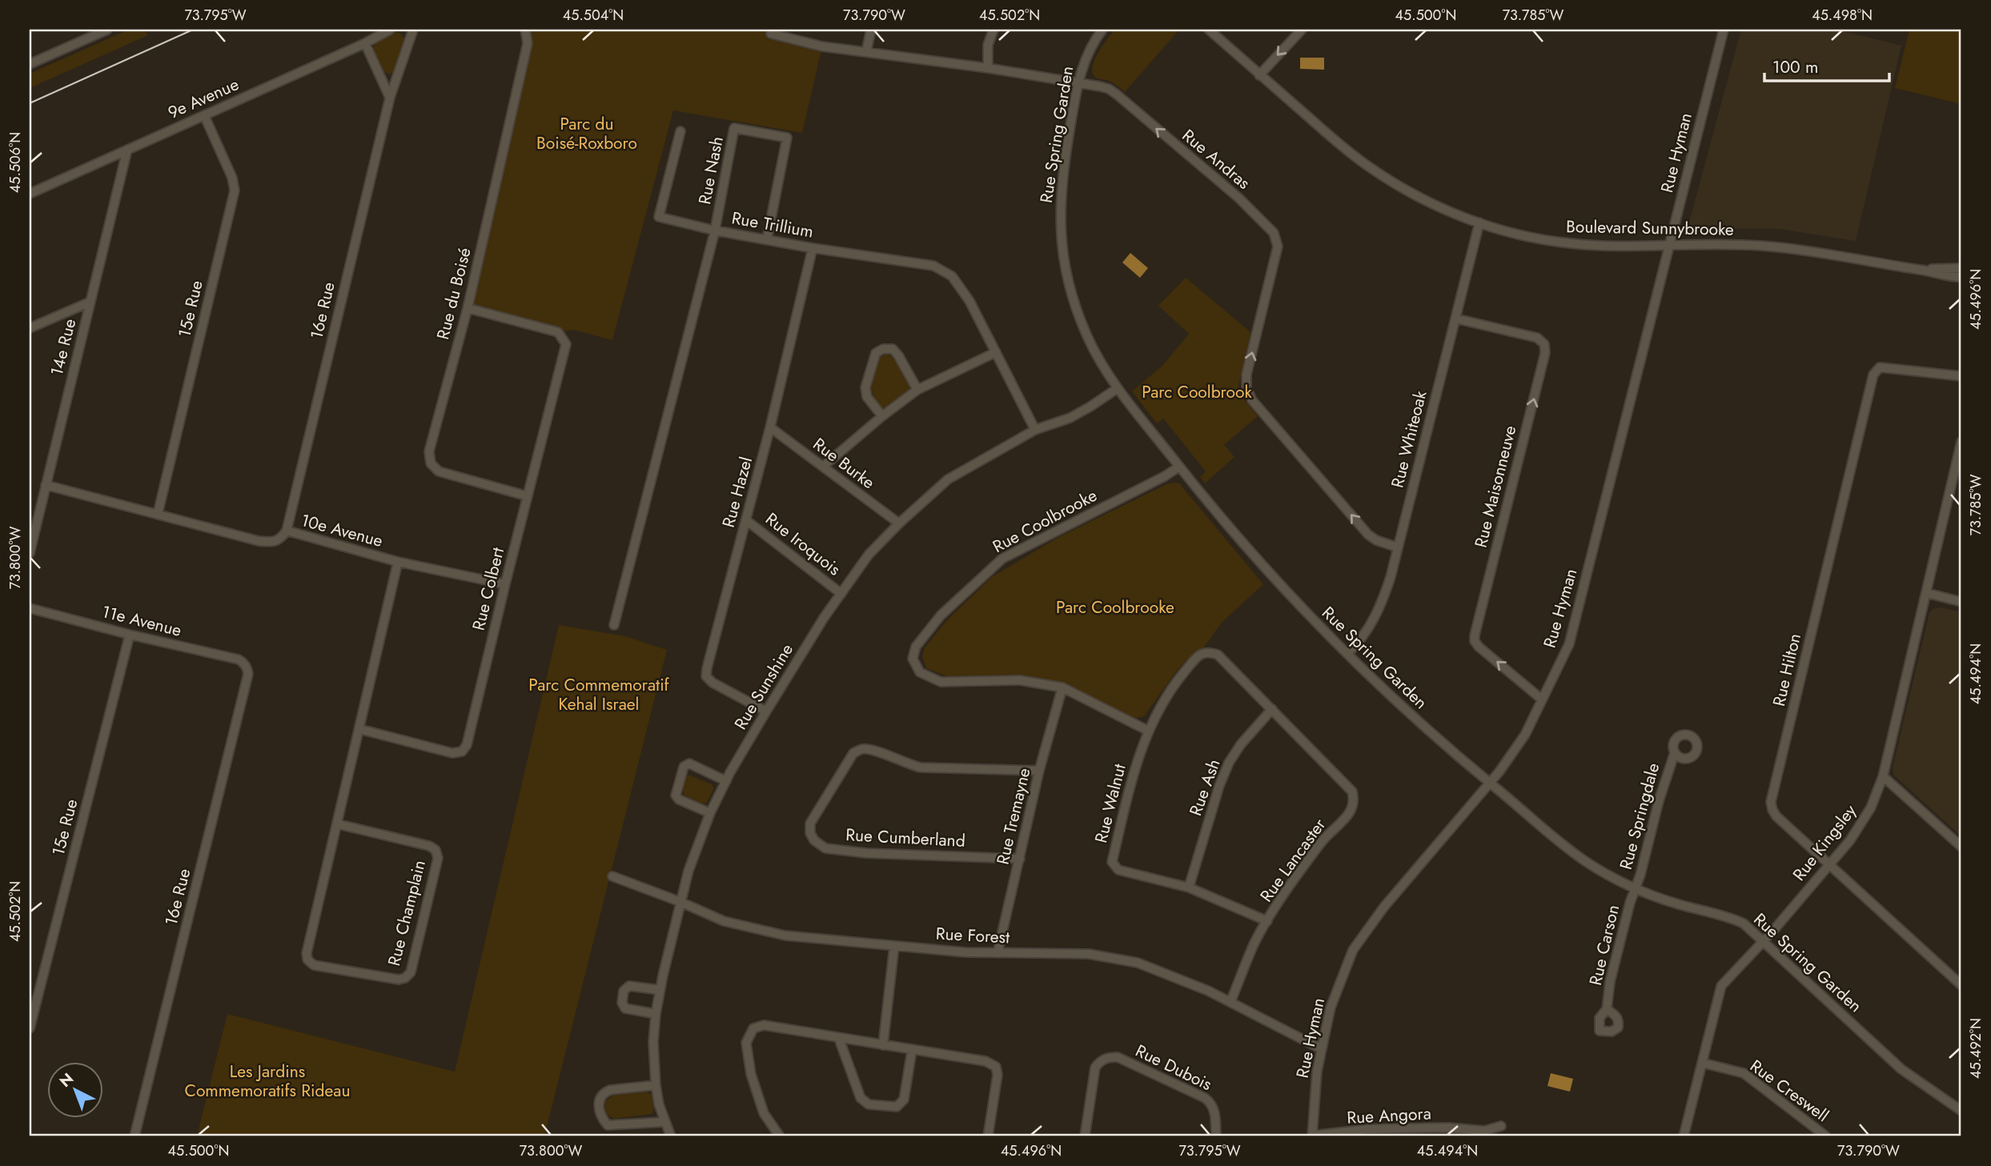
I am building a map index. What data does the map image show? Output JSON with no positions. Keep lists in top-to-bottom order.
{
  "streets": {
    "street": [
      "9e Avenue",
      "Rue Spring Garden",
      "Rue Hyman",
      "Rue Andras",
      "Rue Nash",
      "Rue Trillium",
      "Boulevard Sunnybrooke",
      "Rue du Boisé",
      "15e Rue",
      "16e Rue",
      "14e Rue",
      "Rue Whiteoak",
      "Rue Burke",
      "Rue Maisonneuve",
      "Rue Hazel",
      "Rue Coolbrooke",
      "10e Avenue",
      "Rue Iroquois",
      "Rue Colbert",
      "11e Avenue",
      "Rue Hilton",
      "Rue Sunshine",
      "Rue Ash",
      "Rue Walnut",
      "Rue Tremayne",
      "Rue Springdale",
      "Rue Cumberland",
      "Rue Kingsley",
      "Rue Lancaster",
      "Rue Champlain",
      "Rue Forest",
      "Rue Carson",
      "Rue Dubois",
      "Rue Creswell",
      "Rue Angora"
    ]
  },
  "crossings": [
    ["9e Avenue", "15e Rue"],
    ["9e Avenue", "14e Rue"],
    ["Rue Spring Garden", "Rue Hyman"],
    ["Rue Spring Garden", "Rue Andras"],
    ["Rue Spring Garden", "Rue Whiteoak"],
    ["Rue Spring Garden", "Rue Coolbrooke"],
    ["Rue Spring Garden", "Rue Sunshine"],
    ["Rue Spring Garden", "Rue Springdale"],
    ["Rue Spring Garden", "Rue Kingsley"],
    ["Rue Spring Garden", "Rue Carson"],
    ["Rue Hyman", "Boulevard Sunnybrooke"],
    ["Rue Hyman", "Rue Maisonneuve"],
    ["Rue Hyman", "Rue Forest"],
    ["Rue Hyman", "Rue Angora"],
    ["Rue Andras", "Rue Whiteoak"],
    ["Rue Nash", "Rue Trillium"],
    ["Rue Trillium", "Rue Hazel"],
    ["Rue Trillium", "Rue Sunshine"],
    ["Boulevard Sunnybrooke", "Rue Whiteoak"],
    ["Rue du Boisé", "Rue Colbert"],
    ["15e Rue", "10e Avenue"],
    ["15e Rue", "11e Avenue"],
    ["16e Rue", "10e Avenue"],
    ["16e Rue", "11e Avenue"],
    ["14e Rue", "10e Avenue"],
    ["Rue Whiteoak", "Rue Maisonneuve"],
    ["Rue Burke", "Rue Hazel"],
    ["Rue Burke", "Rue Sunshine"],
    ["Rue Hazel", "Rue Iroquois"],
    ["Rue Hazel", "Rue Sunshine"],
    ["Rue Coolbrooke", "Rue Walnut"],
    ["Rue Coolbrooke", "Rue Tremayne"],
    ["10e Avenue", "Rue Colbert"],
    ["10e Avenue", "Rue Champlain"],
    ["Rue Iroquois", "Rue Sunshine"],
    ["Rue Colbert", "Rue Champlain"],
    ["Rue Hilton", "Rue Kingsley"],
    ["Rue Sunshine", "Rue Forest"],
    ["Rue Ash", "Rue Walnut"],
    ["Rue Ash", "Rue Lancaster"],
    ["Rue Walnut", "Rue Lancaster"],
    ["Rue Tremayne", "Rue Cumberland"],
    ["Rue Tremayne", "Rue Forest"],
    ["Rue Springdale", "Rue Carson"],
    ["Rue Kingsley", "Rue Creswell"],
    ["Rue Lancaster", "Rue Forest"]
  ],
  "one_way": ["Rue Andras"],
  "parks": [
    "Parc du Boisé-Roxboro",
    "Parc Coolbrook",
    "Parc Coolbrooke",
    "Parc Commemoratif Kehal Israel",
    "Les Jardins Commemoratifs Rideau"
  ],
  "scale_bar": "100 m",
  "north": "top left",
  "coordinates": [
    "73.795°W",
    "45.504°N",
    "73.790°W",
    "45.502°N",
    "45.500°N",
    "73.785°W",
    "45.498°N",
    "45.506°N",
    "45.496°N",
    "73.800°W",
    "45.494°N",
    "45.492°N"
  ]
}
